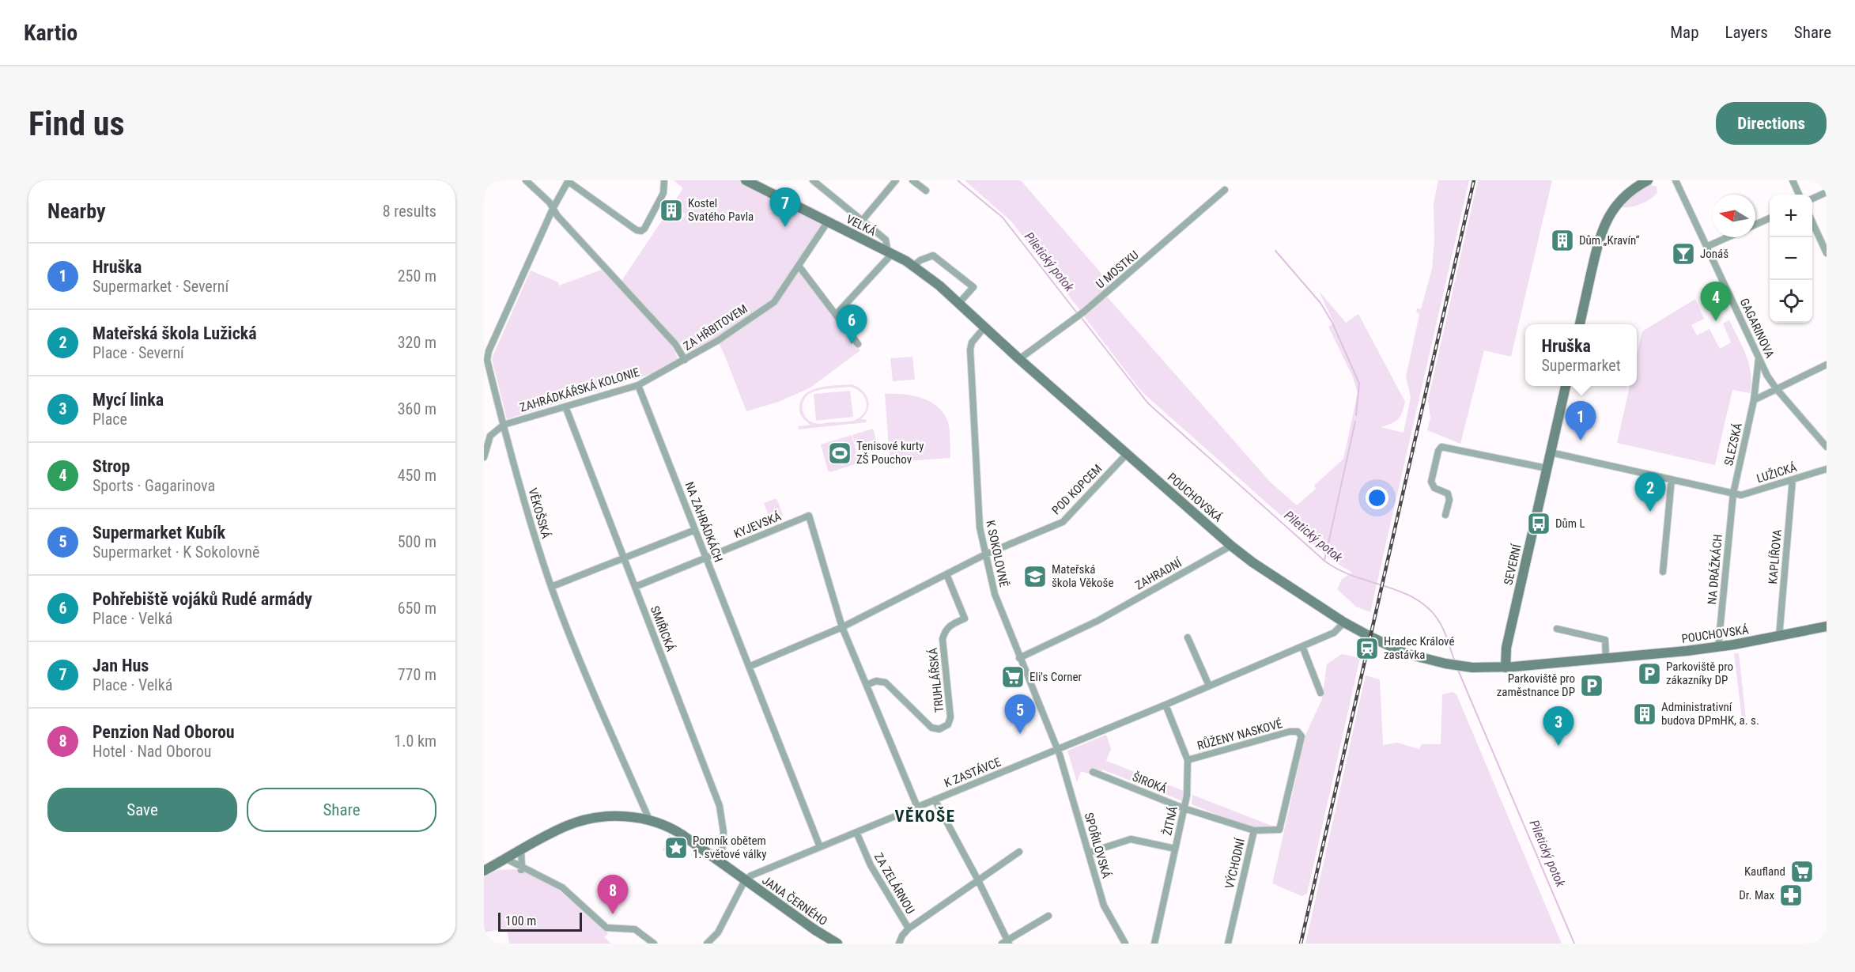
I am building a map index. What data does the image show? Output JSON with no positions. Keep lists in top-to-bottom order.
{
  "streets": {
    "street": [
      "VELKÁ",
      "U MOSTKU",
      "ZA HŘBITOVEM",
      "GAGARINOVA",
      "ZAHRÁDKÁŘSKÁ KOLONIE",
      "SLEZSKÁ",
      "LUŽICKÁ",
      "POD KOPCEM",
      "POUCHOVSKÁ",
      "VĚKOŠSKÁ",
      "NA ZAHRÁDKÁCH",
      "KYJEVSKÁ",
      "K SOKOLOVNĚ",
      "KAPLÍŘOVA",
      "SEVERNÍ",
      "NA DRÁŽKÁCH",
      "ZAHRADNÍ",
      "SMIŘICKÁ",
      "TRUHLÁŘSKÁ",
      "RŮŽENY NASKOVÉ",
      "K ZASTÁVCE",
      "ŠIROKÁ",
      "ŽITNÁ",
      "SPOŘILOVSKÁ",
      "VÝCHODNÍ",
      "ZA ZELÁRNOU",
      "JANA ČERNÉHO"
    ]
  },
  "crossings": [
    ["VELKÁ", "ZA HŘBITOVEM"],
    ["VELKÁ", "POUCHOVSKÁ"],
    ["U MOSTKU", "POUCHOVSKÁ"],
    ["ZA HŘBITOVEM", "ZAHRÁDKÁŘSKÁ KOLONIE"],
    ["ZA HŘBITOVEM", "VĚKOŠSKÁ"],
    ["GAGARINOVA", "SLEZSKÁ"],
    ["ZAHRÁDKÁŘSKÁ KOLONIE", "VĚKOŠSKÁ"],
    ["ZAHRÁDKÁŘSKÁ KOLONIE", "NA ZAHRÁDKÁCH"],
    ["ZAHRÁDKÁŘSKÁ KOLONIE", "SMIŘICKÁ"],
    ["SLEZSKÁ", "LUŽICKÁ"],
    ["SLEZSKÁ", "NA DRÁŽKÁCH"],
    ["LUŽICKÁ", "KAPLÍŘOVA"],
    ["LUŽICKÁ", "NA DRÁŽKÁCH"],
    ["POD KOPCEM", "POUCHOVSKÁ"],
    ["POD KOPCEM", "K SOKOLOVNĚ"],
    ["POUCHOVSKÁ", "K SOKOLOVNĚ"],
    ["POUCHOVSKÁ", "KAPLÍŘOVA"],
    ["POUCHOVSKÁ", "SEVERNÍ"],
    ["POUCHOVSKÁ", "NA DRÁŽKÁCH"],
    ["POUCHOVSKÁ", "ZAHRADNÍ"],
    ["POUCHOVSKÁ", "K ZASTÁVCE"],
    ["VĚKOŠSKÁ", "JANA ČERNÉHO"],
    ["NA ZAHRÁDKÁCH", "KYJEVSKÁ"],
    ["NA ZAHRÁDKÁCH", "K ZASTÁVCE"],
    ["KYJEVSKÁ", "SMIŘICKÁ"],
    ["K SOKOLOVNĚ", "ZAHRADNÍ"],
    ["K SOKOLOVNĚ", "K ZASTÁVCE"],
    ["K SOKOLOVNĚ", "SPOŘILOVSKÁ"],
    ["SMIŘICKÁ", "JANA ČERNÉHO"],
    ["RŮŽENY NASKOVÉ", "ŽITNÁ"],
    ["RŮŽENY NASKOVÉ", "VÝCHODNÍ"],
    ["K ZASTÁVCE", "ŽITNÁ"],
    ["K ZASTÁVCE", "SPOŘILOVSKÁ"],
    ["K ZASTÁVCE", "ZA ZELÁRNOU"],
    ["K ZASTÁVCE", "JANA ČERNÉHO"],
    ["ŠIROKÁ", "ŽITNÁ"],
    ["ŠIROKÁ", "VÝCHODNÍ"]
  ],
  "districts": ["VĚKOŠE"],
  "water": ["Piletický potok"],
  "places": {
    "building": ["Kostel Svatého Pavla", "Dům „Kravín“", "Administrativní budova DPmHK, a. s."],
    "bar": ["Jonáš"],
    "sports": ["Tenisové kurty ZŠ Pouchov"],
    "bus stop": ["Dům L"],
    "school or university": ["Mateřská škola Věkoše"],
    "station": ["Hradec Králové zastávka"],
    "parking": ["Parkoviště pro zákazníky DP", "Parkoviště pro zaměstnance DP"],
    "supermarket": ["Eli's Corner", "Kaufland"],
    "place": ["Pomník obětem 1. světové války"],
    "pharmacy": ["Dr. Max"]
  },
  "scale_bar": "100 m",
  "north": "left",
  "page": {
    "header": "Kartio",
    "nav": ["Map", "Layers", "Share"],
    "buttons": [
      "Directions",
      ["Save", "Share"]
    ],
    "title": "Find us",
    "heading": ["Nearby", "8 results"],
    "pins": [
      "7",
      "4",
      "6",
      "1",
      "2",
      "5",
      "3",
      "8"
    ],
    "map_buttons": ["+", "−"],
    "list": [
      {
        "mark": "1",
        "name": "Hruška",
        "note": "Supermarket · Severní",
        "value": "250 m"
      },
      {
        "mark": "2",
        "name": "Mateřská škola Lužická",
        "note": "Place · Severní",
        "value": "320 m"
      },
      {
        "mark": "3",
        "name": "Mycí linka",
        "note": "Place",
        "value": "360 m"
      },
      {
        "mark": "4",
        "name": "Strop",
        "note": "Sports · Gagarinova",
        "value": "450 m"
      },
      {
        "mark": "5",
        "name": "Supermarket Kubík",
        "note": "Supermarket · K Sokolovně",
        "value": "500 m"
      },
      {
        "mark": "6",
        "name": "Pohřebiště vojáků Rudé armády",
        "note": "Place · Velká",
        "value": "650 m"
      },
      {
        "mark": "7",
        "name": "Jan Hus",
        "note": "Place · Velká",
        "value": "770 m"
      },
      {
        "mark": "8",
        "name": "Penzion Nad Oborou",
        "note": "Hotel · Nad Oborou",
        "value": "1.0 km"
      }
    ],
    "popup": ["Hruška", "Supermarket"],
    "scale": "100 m"
  }
}
